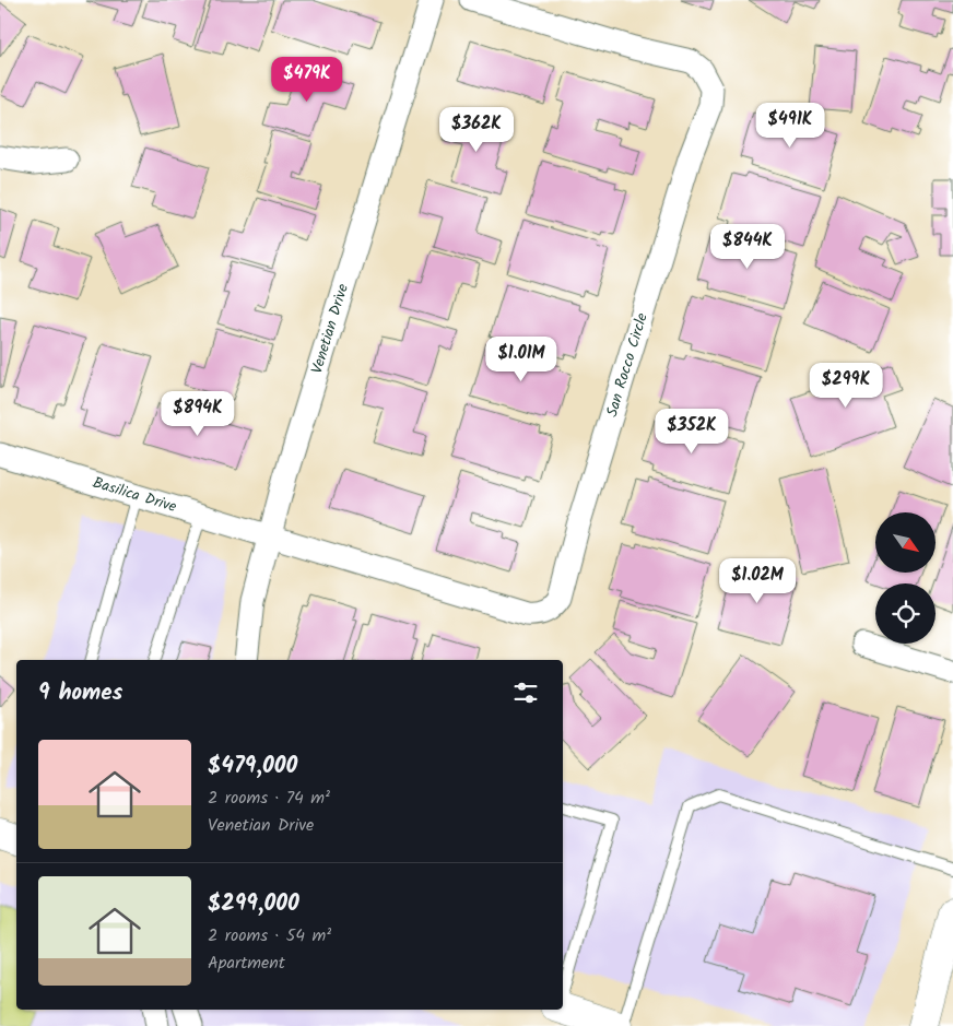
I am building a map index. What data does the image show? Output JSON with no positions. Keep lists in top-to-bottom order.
{
  "streets": {
    "street": ["Venetian Drive", "San Rocco Circle", "Basilica Drive"]
  },
  "crossings": [
    ["Venetian Drive", "San Rocco Circle"],
    ["Venetian Drive", "Basilica Drive"],
    ["San Rocco Circle", "Basilica Drive"]
  ],
  "north": "bottom right",
  "page": {
    "price": [
      "$479K",
      "$491K",
      "$362K",
      "$844K",
      "$1.01M",
      "$299K",
      "$894K",
      "$352K",
      "$1.02M"
    ],
    "heading": "9 homes",
    "list": [
      {
        "name": "$479,000",
        "note": "2 rooms · 74 m² · Venetian Drive"
      },
      {
        "name": "$299,000",
        "note": "2 rooms · 54 m² · Apartment"
      }
    ]
  }
}
